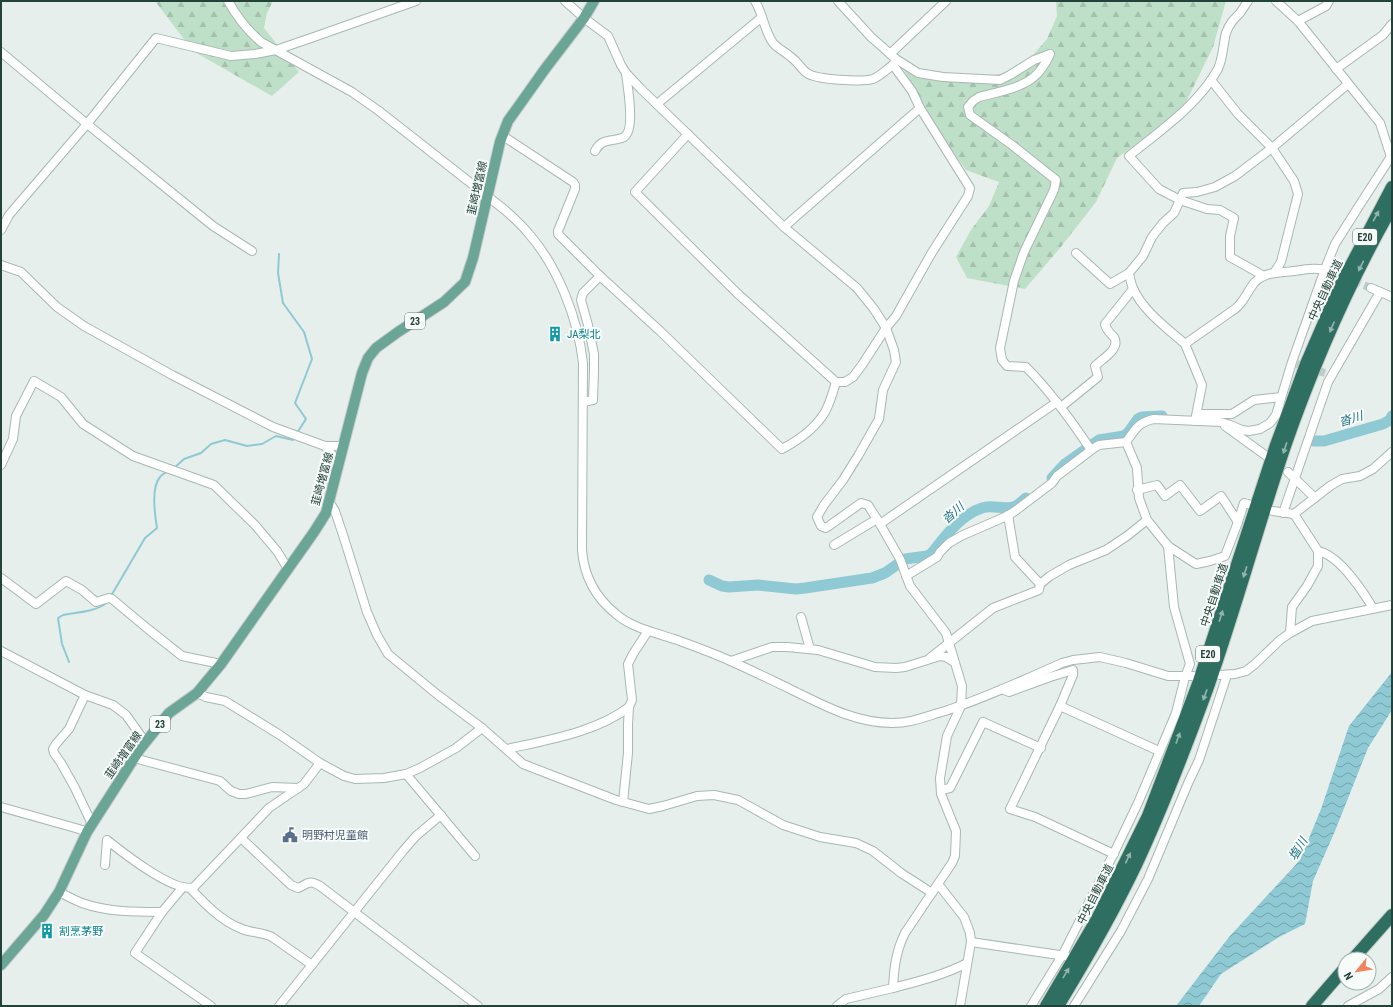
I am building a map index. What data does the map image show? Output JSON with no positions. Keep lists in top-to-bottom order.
{
  "streets": {
    "highway": ["E20", "中央自動車道"],
    "main road": ["韮崎増富線", "23"]
  },
  "water": ["沓川", "塩川"],
  "places": {
    "building": ["JA梨北", "割烹茅野"],
    "public building": ["明野村児童館"]
  },
  "north": "bottom left"
}
